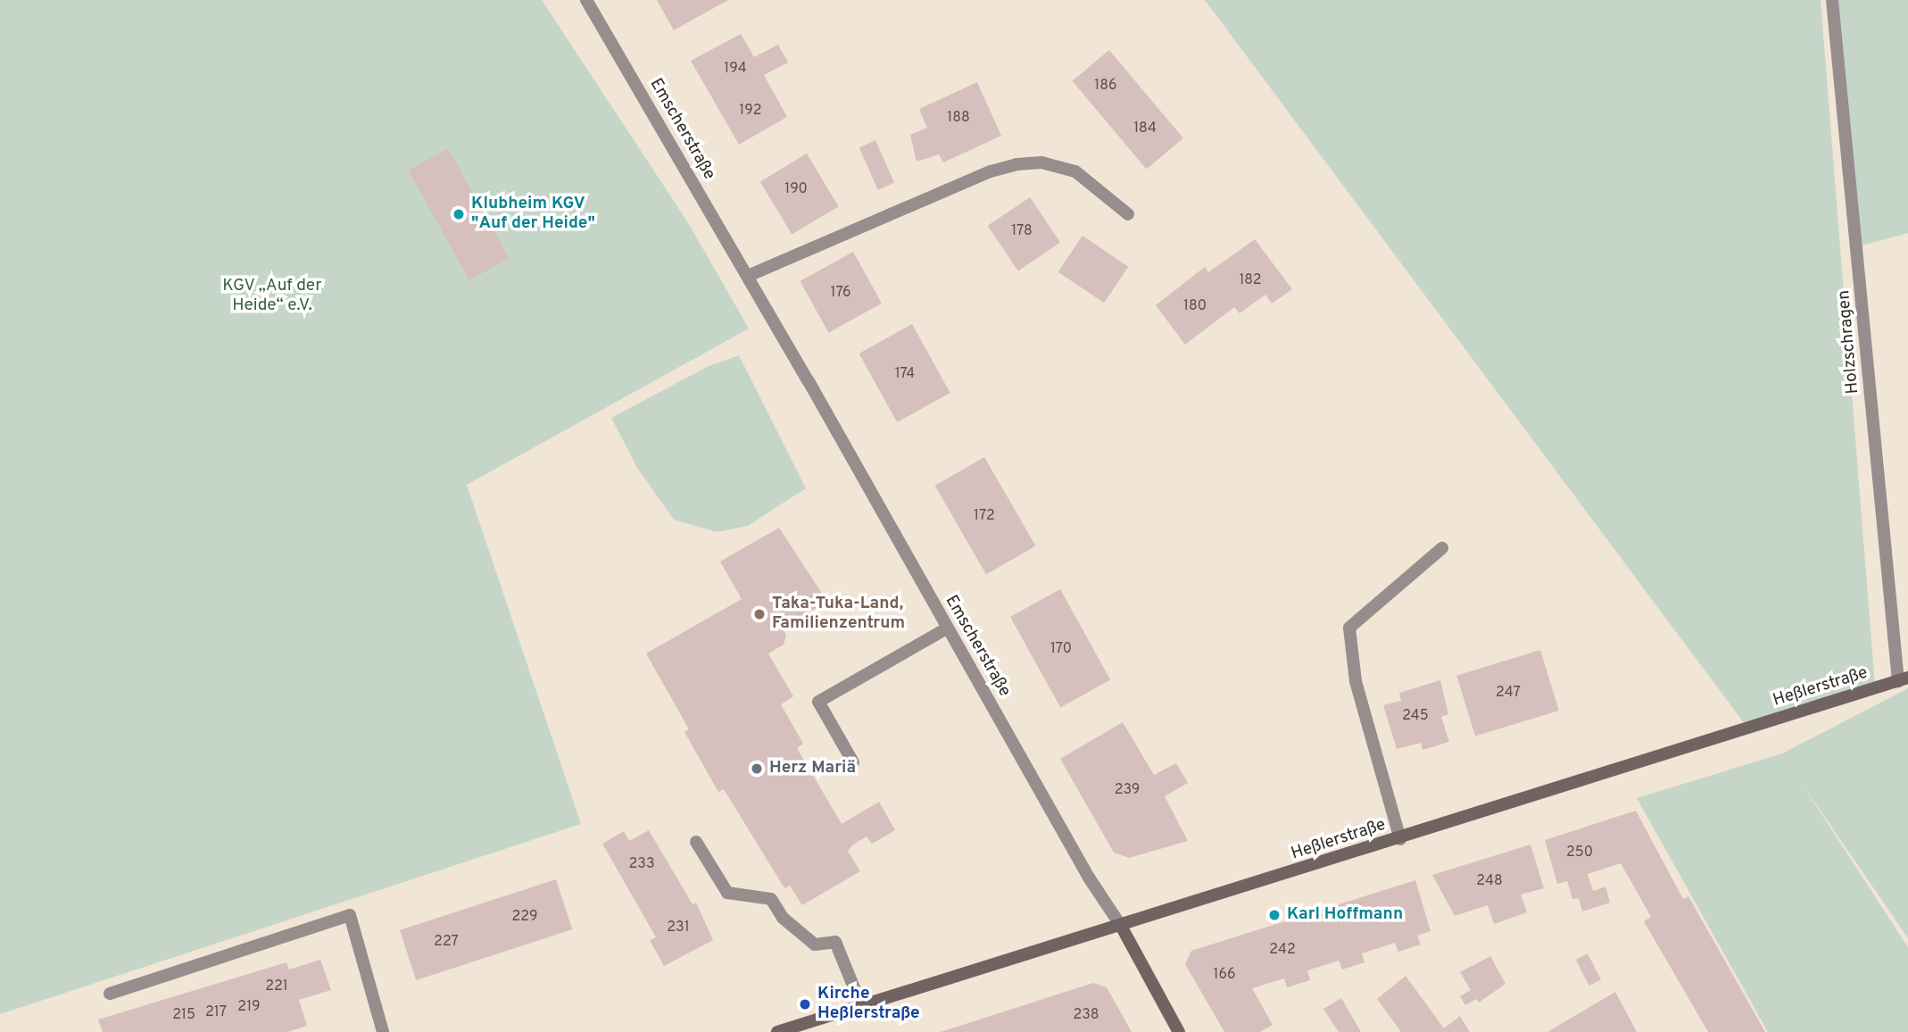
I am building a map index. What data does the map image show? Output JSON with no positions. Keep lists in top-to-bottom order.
{
  "streets": {
    "street": ["Emscherstraße", "Holzschragen", "Heßlerstraße"]
  },
  "crossings": [
    ["Emscherstraße", "Heßlerstraße"],
    ["Holzschragen", "Heßlerstraße"]
  ],
  "parks": ["KGV „Auf der Heide“ e.V."],
  "places": [
    "Klubheim KGV \"Auf der Heide\"",
    "Taka-Tuka-Land, Familienzentrum",
    "Herz Mariä",
    "Karl Hoffmann",
    "Kirche Heßlerstraße"
  ],
  "house_numbers": [
    "194",
    "186",
    "192",
    "188",
    "184",
    "190",
    "178",
    "182",
    "176",
    "180",
    "174",
    "172",
    "170",
    "247",
    "245",
    "239",
    "250",
    "233",
    "248",
    "229",
    "231",
    "227",
    "242",
    "166",
    "221",
    "219",
    "217",
    "215",
    "238"
  ]
}
